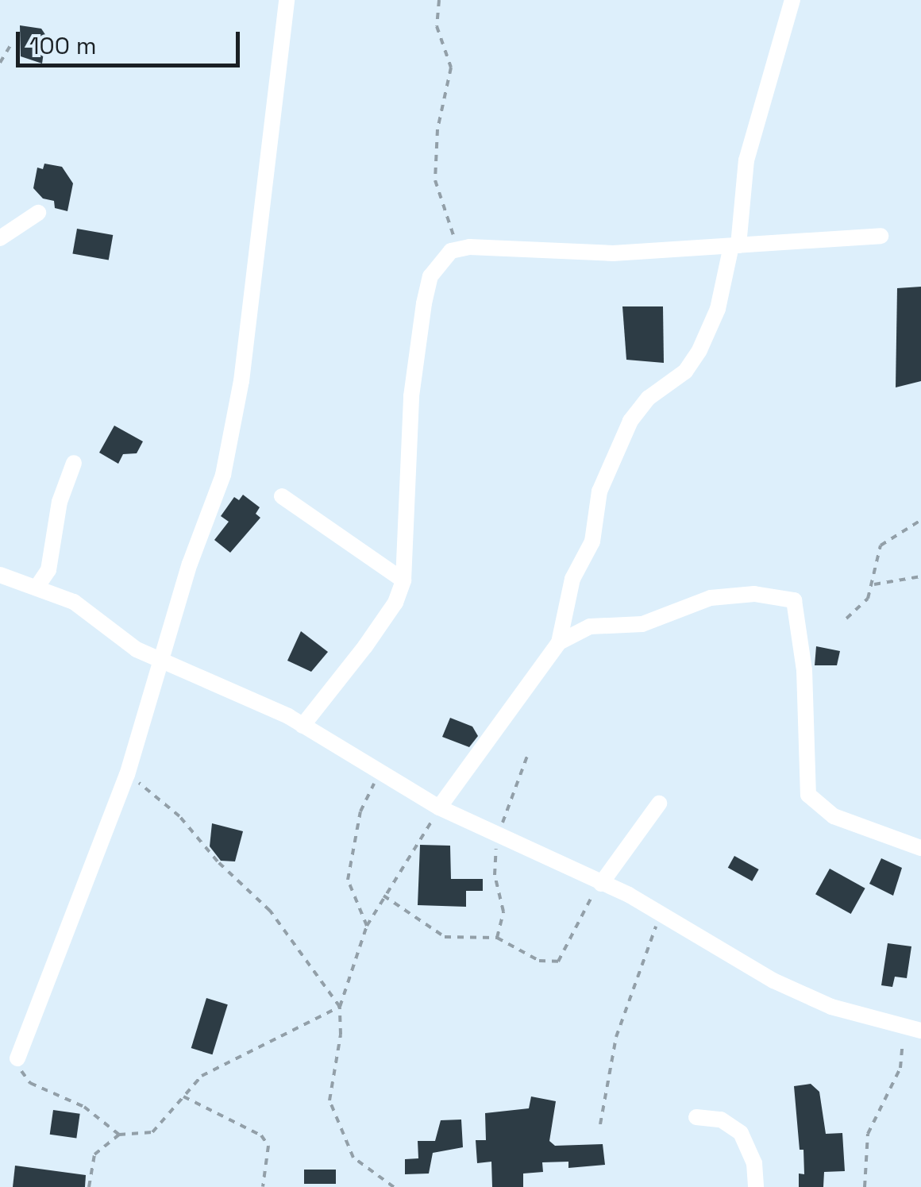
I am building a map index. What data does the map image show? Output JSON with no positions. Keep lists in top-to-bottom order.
{
  "scale_bar": "100 m"
}
